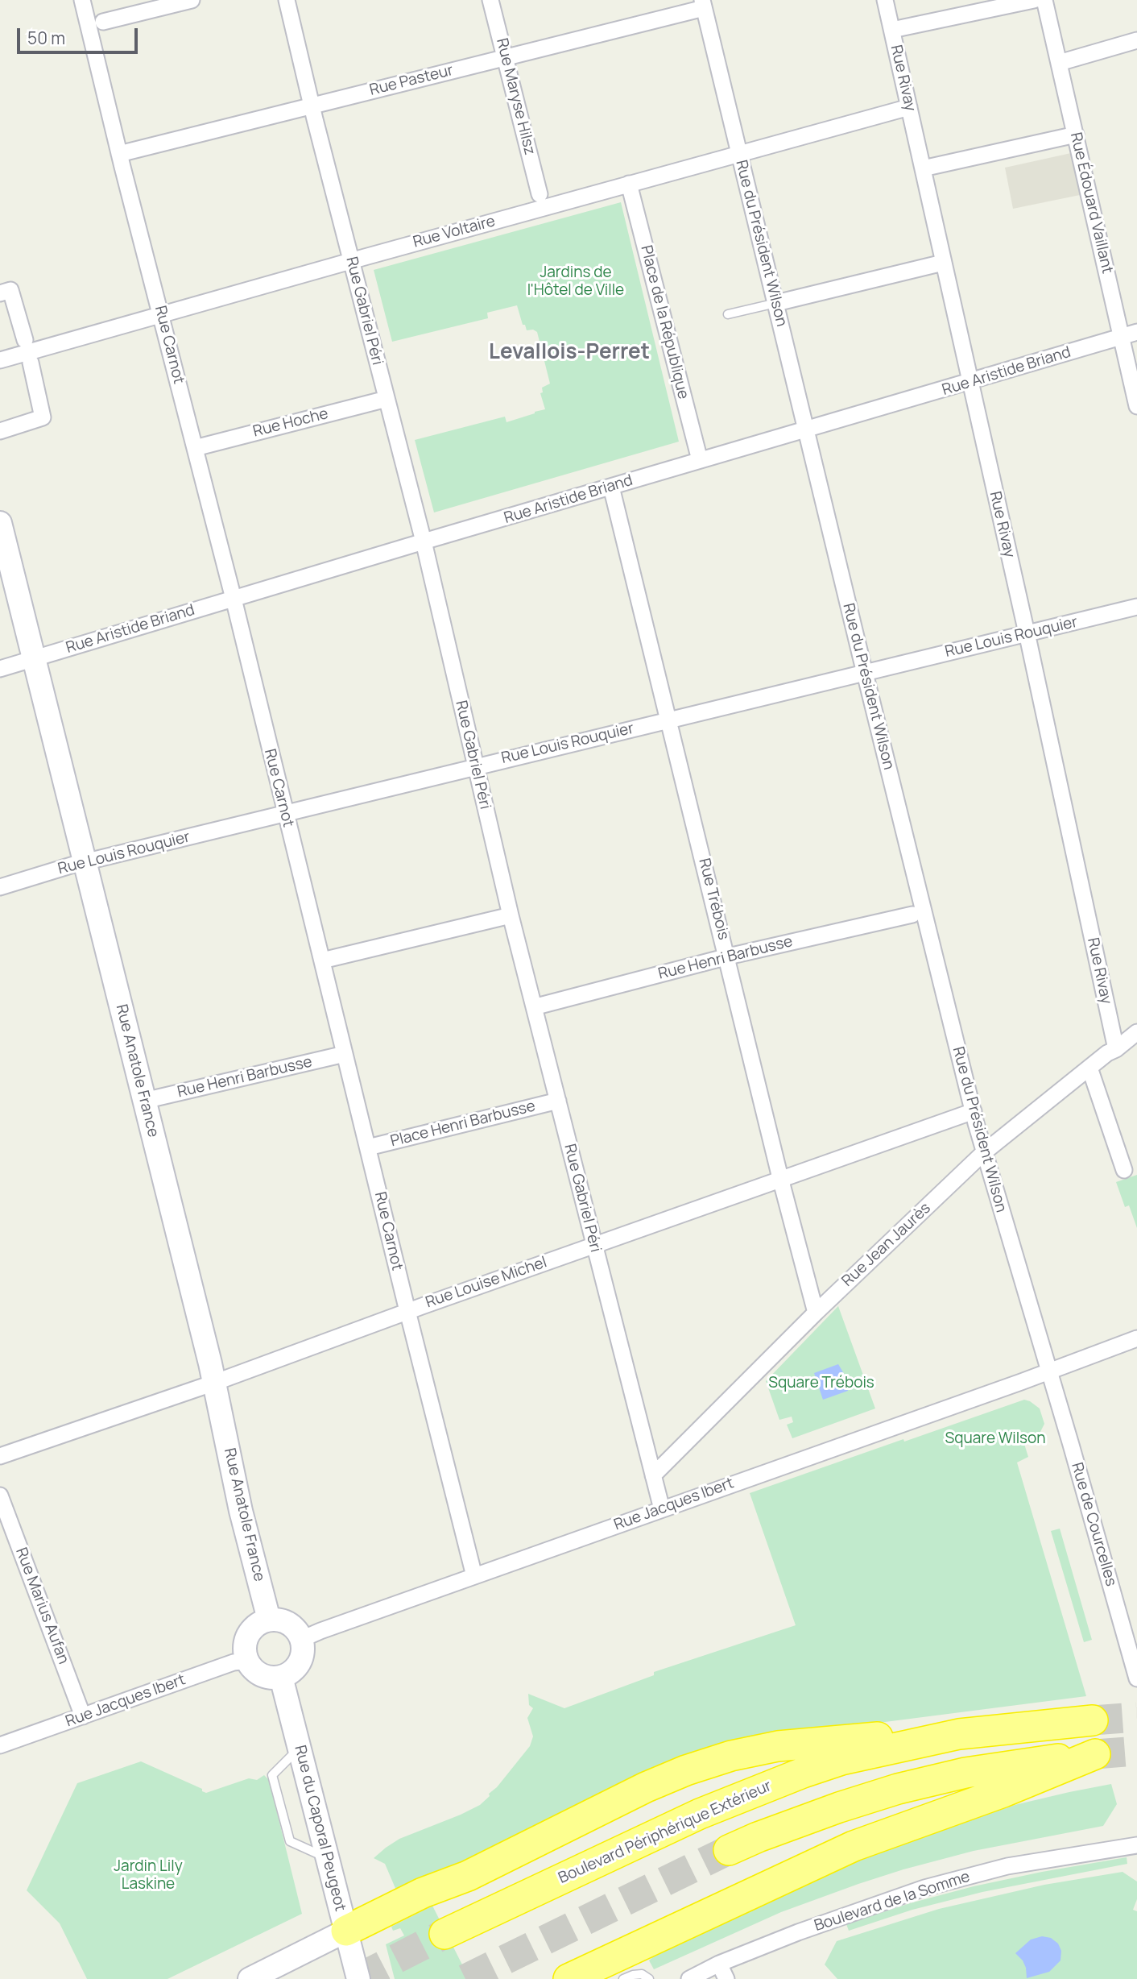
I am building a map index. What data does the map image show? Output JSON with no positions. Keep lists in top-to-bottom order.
{
  "streets": {
    "highway": ["Boulevard Périphérique Extérieur"],
    "main road": ["Rue Anatole France", "Rue du Caporal Peugeot"],
    "street": [
      "Rue Rivay",
      "Rue Pasteur",
      "Rue Maryse Hilsz",
      "Rue Édouard Vaillant",
      "Rue Voltaire",
      "Rue du Président Wilson",
      "Rue Gabriel Péri",
      "Place de la République",
      "Rue Carnot",
      "Rue Aristide Briand",
      "Rue Hoche",
      "Rue Louis Rouquier",
      "Rue Trébois",
      "Rue Henri Barbusse",
      "Place Henri Barbusse",
      "Rue Jean Jaurès",
      "Rue Louise Michel",
      "Rue Jacques Ibert",
      "Rue de Courcelles",
      "Rue Marius Aufan",
      "Boulevard de la Somme"
    ]
  },
  "crossings": [
    ["Rue Rivay", "Rue Voltaire"],
    ["Rue Rivay", "Rue Aristide Briand"],
    ["Rue Rivay", "Rue Louis Rouquier"],
    ["Rue Rivay", "Rue Jean Jaurès"],
    ["Rue Pasteur", "Rue Maryse Hilsz"],
    ["Rue Pasteur", "Rue du Président Wilson"],
    ["Rue Pasteur", "Rue Gabriel Péri"],
    ["Rue Pasteur", "Rue Carnot"],
    ["Rue Édouard Vaillant", "Rue Aristide Briand"],
    ["Rue Voltaire", "Rue du Président Wilson"],
    ["Rue Voltaire", "Rue Gabriel Péri"],
    ["Rue Voltaire", "Place de la République"],
    ["Rue Voltaire", "Rue Carnot"],
    ["Rue du Président Wilson", "Rue Aristide Briand"],
    ["Rue du Président Wilson", "Rue Louis Rouquier"],
    ["Rue du Président Wilson", "Rue Jean Jaurès"],
    ["Rue du Président Wilson", "Rue Louise Michel"],
    ["Rue du Président Wilson", "Rue Jacques Ibert"],
    ["Rue du Président Wilson", "Rue de Courcelles"],
    ["Rue Gabriel Péri", "Rue Aristide Briand"],
    ["Rue Gabriel Péri", "Rue Hoche"],
    ["Rue Gabriel Péri", "Rue Louis Rouquier"],
    ["Rue Gabriel Péri", "Place Henri Barbusse"],
    ["Rue Gabriel Péri", "Rue Jean Jaurès"],
    ["Rue Gabriel Péri", "Rue Louise Michel"],
    ["Rue Gabriel Péri", "Rue Jacques Ibert"],
    ["Place de la République", "Rue Aristide Briand"],
    ["Rue Carnot", "Rue Aristide Briand"],
    ["Rue Carnot", "Rue Hoche"],
    ["Rue Carnot", "Rue Louis Rouquier"],
    ["Rue Carnot", "Rue Henri Barbusse"],
    ["Rue Carnot", "Place Henri Barbusse"],
    ["Rue Carnot", "Rue Louise Michel"],
    ["Rue Carnot", "Rue Jacques Ibert"],
    ["Rue Aristide Briand", "Rue Trébois"],
    ["Rue Aristide Briand", "Rue Anatole France"],
    ["Rue Louis Rouquier", "Rue Trébois"],
    ["Rue Louis Rouquier", "Rue Anatole France"],
    ["Rue Trébois", "Rue Henri Barbusse"],
    ["Rue Trébois", "Rue Jean Jaurès"],
    ["Rue Trébois", "Rue Louise Michel"],
    ["Rue Henri Barbusse", "Rue Anatole France"],
    ["Rue Anatole France", "Rue Louise Michel"],
    ["Rue Anatole France", "Rue Jacques Ibert"],
    ["Rue Anatole France", "Rue du Caporal Peugeot"],
    ["Rue Jacques Ibert", "Rue de Courcelles"],
    ["Rue Jacques Ibert", "Rue Marius Aufan"],
    ["Rue Jacques Ibert", "Rue du Caporal Peugeot"]
  ],
  "districts": ["Levallois-Perret"],
  "parks": [
    "Jardins de l'Hôtel de Ville",
    "Square Trébois",
    "Square Wilson",
    "Jardin Lily Laskine"
  ],
  "scale_bar": "50 m"
}
